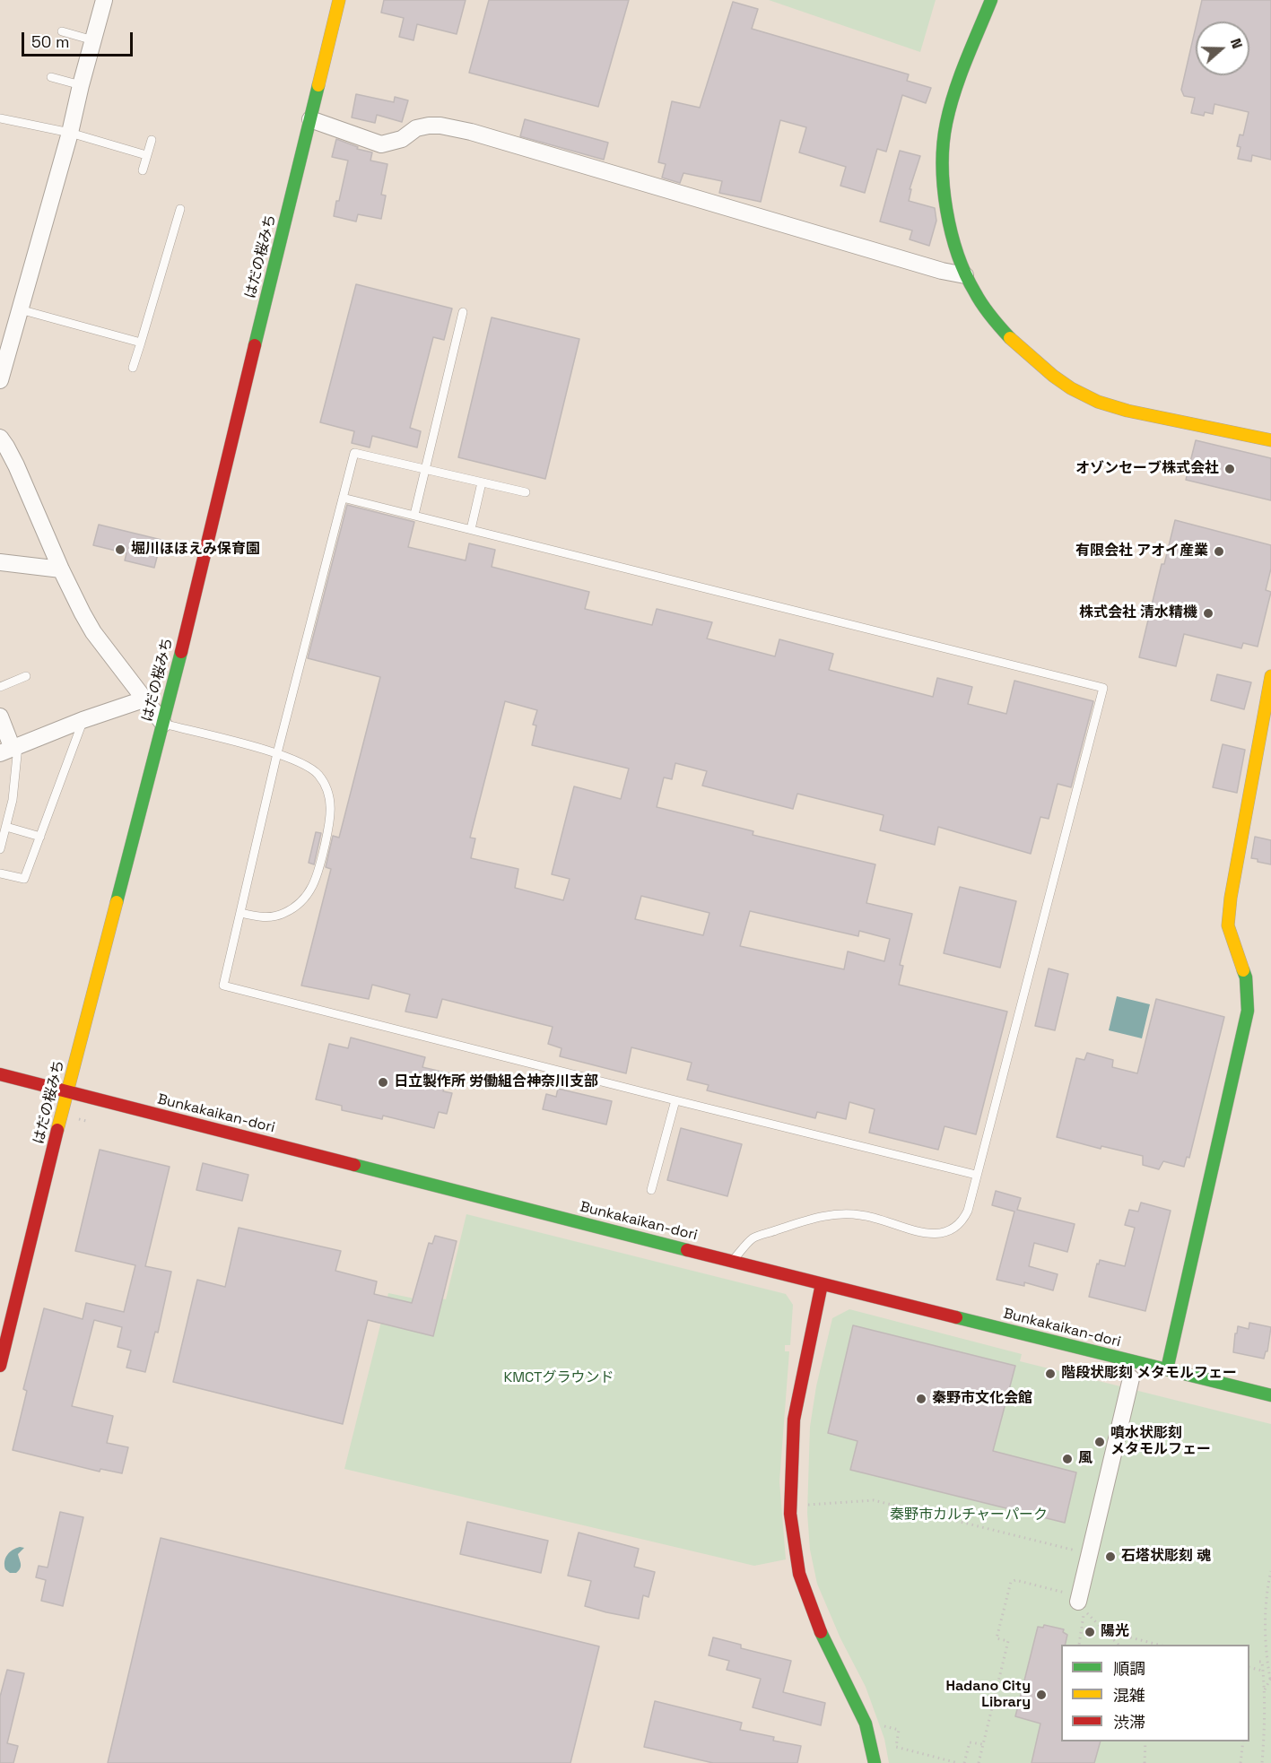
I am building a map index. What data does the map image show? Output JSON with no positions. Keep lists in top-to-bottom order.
{
  "streets": {
    "street": ["はだの桜みち", "Bunkakaikan-dori"]
  },
  "crossings": [
    ["はだの桜みち", "Bunkakaikan-dori"]
  ],
  "parks": ["KMCTグラウンド", "秦野市カルチャーパーク"],
  "places": [
    "オゾンセーブ株式会社",
    "堀川ほほえみ保育園",
    "有限会社 アオイ産業",
    "株式会社 清水精機",
    "日立製作所 労働組合神奈川支部",
    "階段状彫刻 メタモルフェー",
    "秦野市文化会館",
    "噴水状彫刻 メタモルフェー",
    "風",
    "石塔状彫刻 魂",
    "陽光",
    "Hadano City Library"
  ],
  "legend": ["順調", "混雑", "渋滞"],
  "scale_bar": "50 m",
  "north": "right"
}
